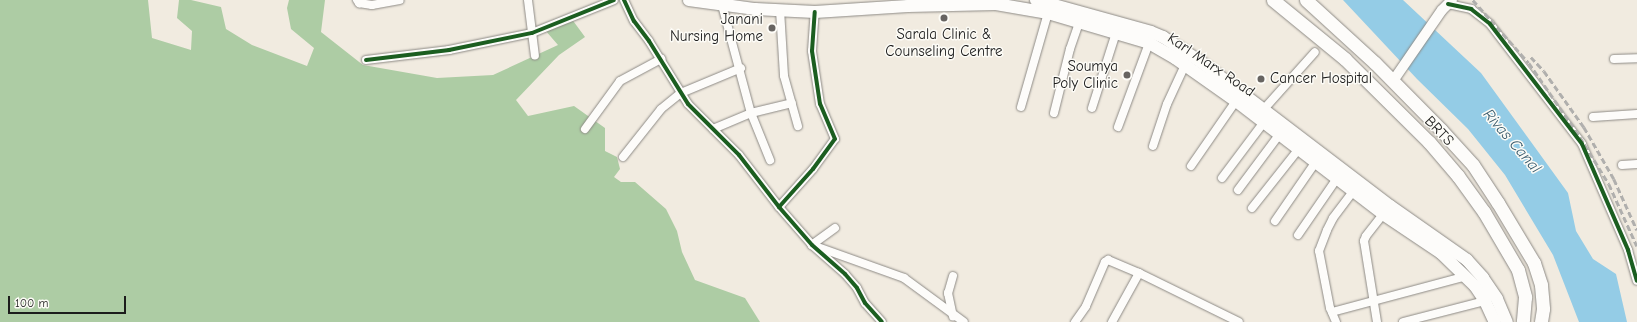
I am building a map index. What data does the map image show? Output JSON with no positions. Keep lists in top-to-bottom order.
{
  "streets": {
    "main road": ["Karl Marx Road", "BRTS"]
  },
  "water": ["Rivas Canal"],
  "places": [
    "Sarala Clinic & Counseling Centre",
    "Janani Nursing Home",
    "Soumya Poly Clinic",
    "Cancer Hospital"
  ],
  "scale_bar": "100 m"
}
